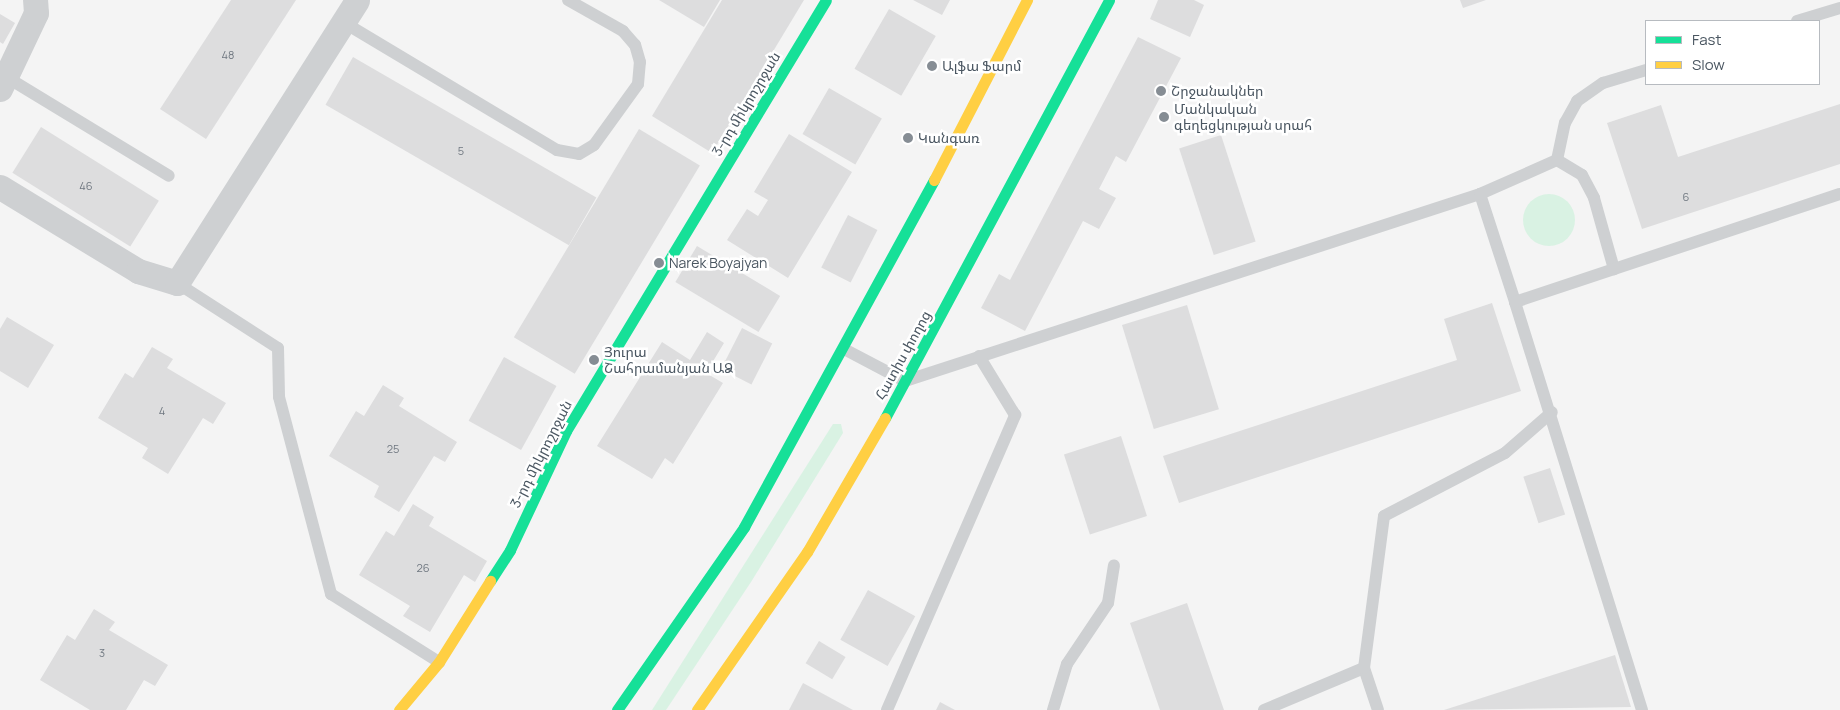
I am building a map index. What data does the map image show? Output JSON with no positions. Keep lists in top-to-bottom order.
{
  "streets": {
    "main road": ["3-րդ միկրոշրջան", "Հատիս փողոց"]
  },
  "places": [
    "Ալֆա Ֆարմ",
    "Շրջանակներ",
    "Մանկական գեղեցկության սրահ",
    "Կանգառ",
    "Narek Boyajyan",
    "Յուրա Շահրամանյան ԱՁ"
  ],
  "house_numbers": [
    "48",
    "5",
    "46",
    "6",
    "4",
    "25",
    "26",
    "3"
  ],
  "legend": ["Fast", "Slow"]
}
